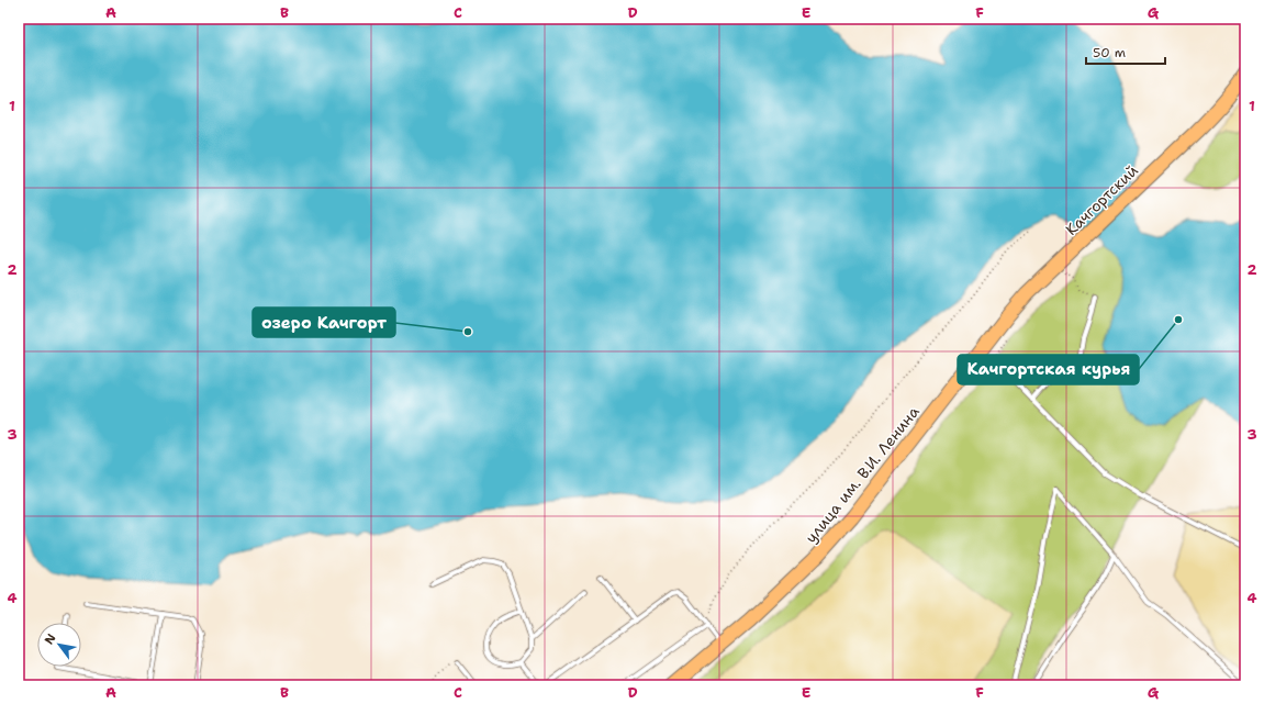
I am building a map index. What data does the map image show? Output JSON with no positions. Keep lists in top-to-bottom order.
{
  "streets": {
    "main road": ["Качгортский", "улица им. В.И. Ленина"]
  },
  "crossings": [
    ["Качгортский", "улица им. В.И. Ленина"]
  ],
  "places": ["Качгортская курья", "озеро Качгорт"],
  "scale_bar": "50 m",
  "north": "top left",
  "grid": {
    "columns": [
      "A",
      "B",
      "C",
      "D",
      "E",
      "F",
      "G"
    ],
    "rows": [
      "1",
      "2",
      "3",
      "4"
    ]
  }
}
